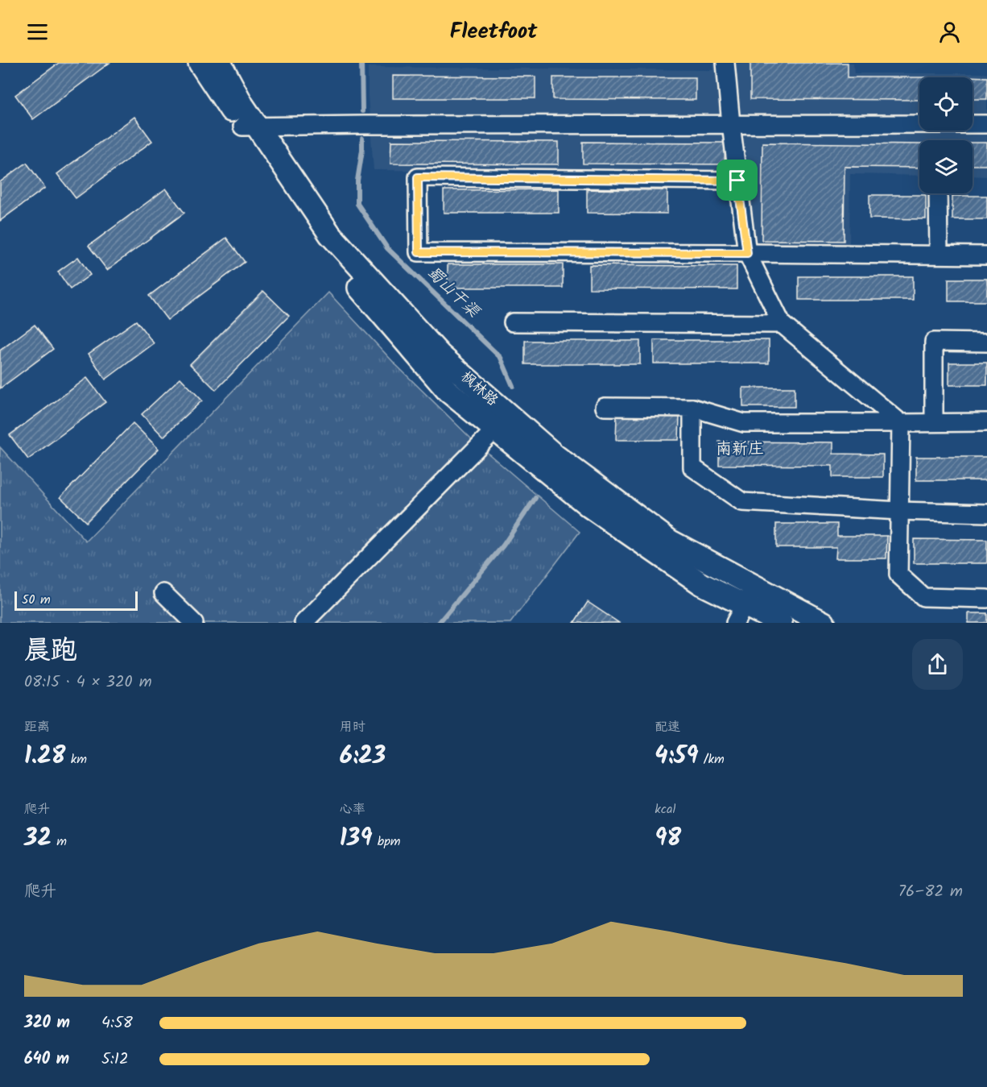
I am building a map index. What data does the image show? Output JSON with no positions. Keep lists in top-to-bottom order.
{
  "streets": {
    "main road": ["枫林路"]
  },
  "districts": ["南新庄"],
  "water": ["蜀山干渠"],
  "scale_bar": "50 m",
  "page": {
    "header": "Fleetfoot",
    "scale": "50 m",
    "heading": ["晨跑", "08:15 · 4 × 320 m"],
    "stats": [
      ["距离", "1.28 km"],
      ["用时", "6:23"],
      ["配速", "4:59 /km"],
      ["爬升", "32 m"],
      ["心率", "139 bpm"],
      ["kcal", "98"]
    ],
    "chart": ["爬升", "76–82 m"],
    "list": [
      {
        "name": "320 m",
        "note": "4:58"
      },
      {
        "name": "640 m",
        "note": "5:12"
      }
    ]
  }
}
